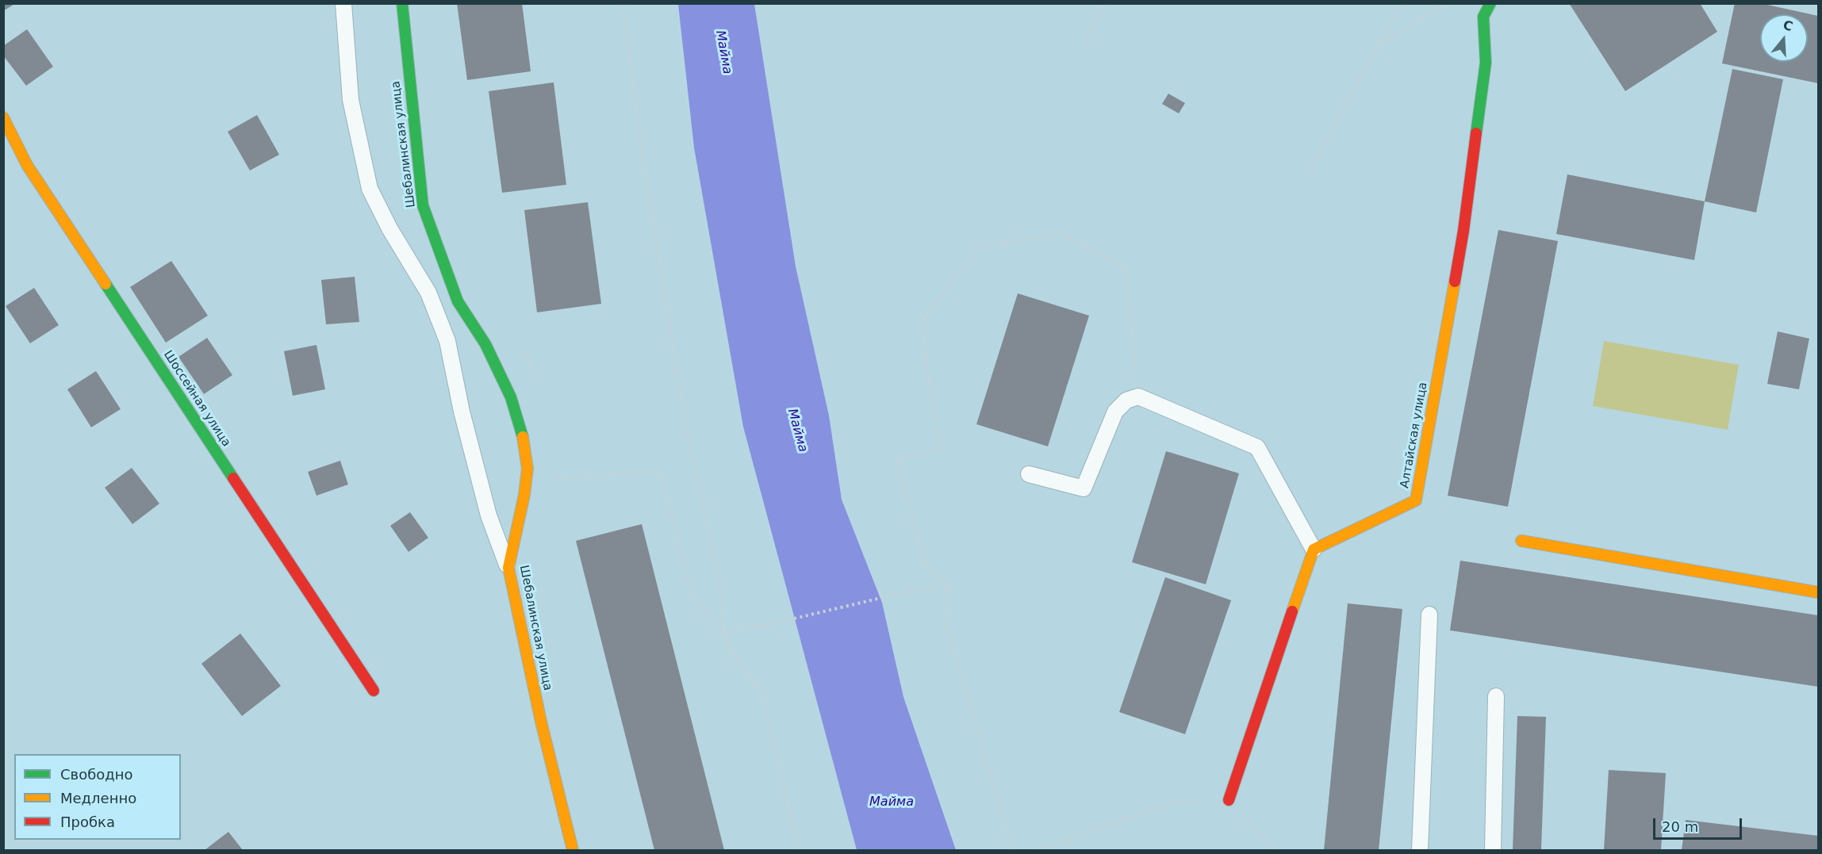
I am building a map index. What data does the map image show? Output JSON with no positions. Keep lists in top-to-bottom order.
{
  "streets": {
    "street": ["Шебалинская улица", "Шоссейная улица", "Алтайская улица"]
  },
  "water": ["Майма"],
  "legend": ["Свободно", "Медленно", "Пробка"],
  "scale_bar": "20 m",
  "north": "top"
}
